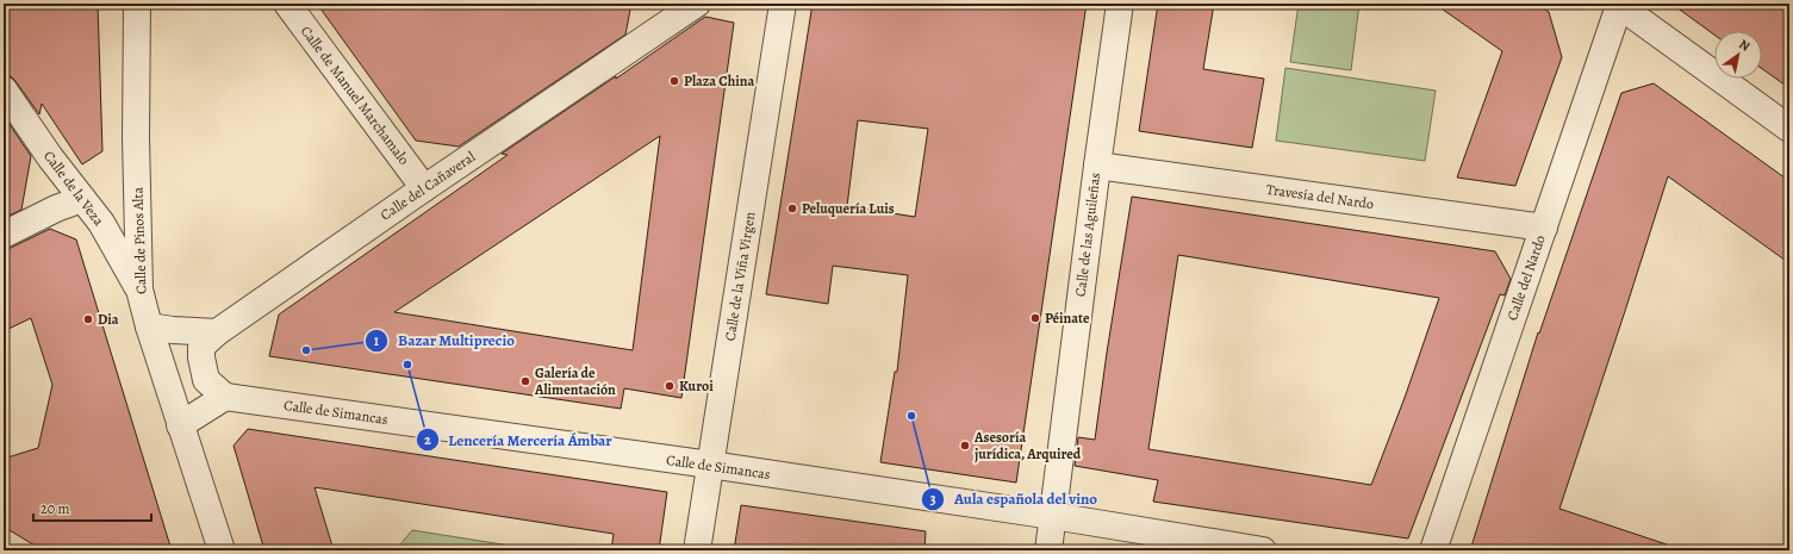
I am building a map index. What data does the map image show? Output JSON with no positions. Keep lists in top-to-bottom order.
{
  "streets": {
    "street": [
      "Calle de Manuel Marchamalo",
      "Calle del Cañaveral",
      "Calle de la Veza",
      "Travesía del Nardo",
      "Calle de las Aguileñas",
      "Calle de Pinos Alta",
      "Calle de la Viña Virgen",
      "Calle del Nardo",
      "Calle de Simancas"
    ]
  },
  "crossings": [
    ["Calle de Manuel Marchamalo", "Calle del Cañaveral"],
    ["Calle del Cañaveral", "Calle de Simancas"],
    ["Calle de la Veza", "Calle de Pinos Alta"],
    ["Travesía del Nardo", "Calle de las Aguileñas"],
    ["Travesía del Nardo", "Calle del Nardo"],
    ["Calle de las Aguileñas", "Calle de Simancas"],
    ["Calle de la Viña Virgen", "Calle de Simancas"]
  ],
  "places": [
    "Plaza China",
    "Peluquería Luis",
    "Péinate",
    "Dia",
    "Bazar Multiprecio",
    "Lencería Mercería Ámbar",
    "Galería de Alimentación",
    "Kuroi",
    "Aula española del vino",
    "Asesoría jurídica, Arquired"
  ],
  "scale_bar": "20 m",
  "north": "top right"
}
